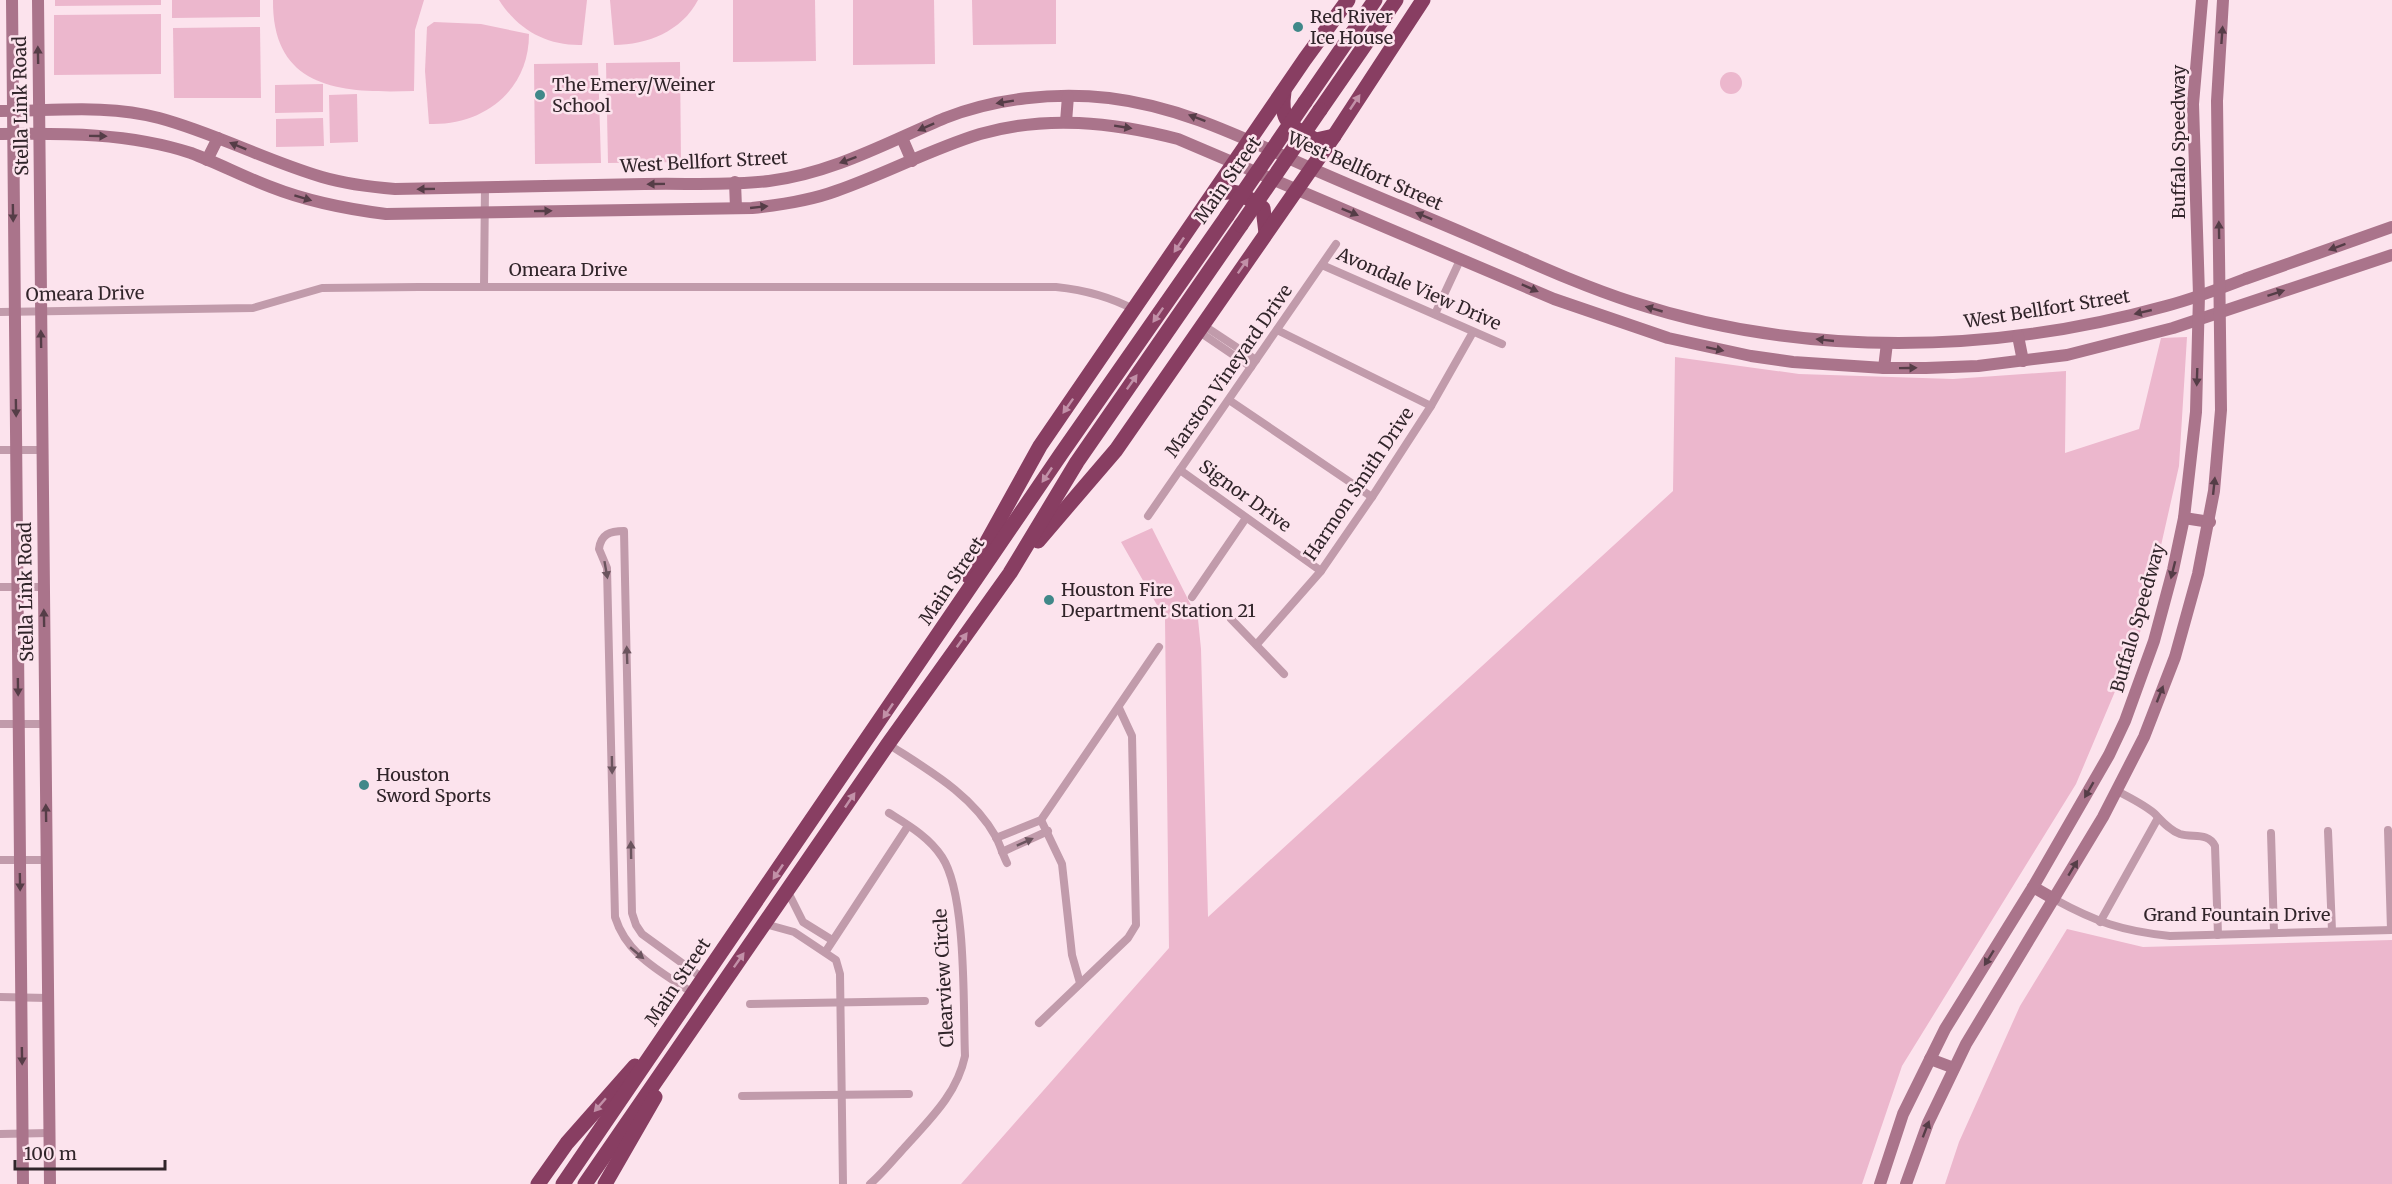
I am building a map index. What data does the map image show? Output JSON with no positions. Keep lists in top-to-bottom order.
{
  "streets": {
    "highway": ["Main Street"],
    "main road": ["Stella Link Road", "Buffalo Speedway", "West Bellfort Street"],
    "street": [
      "Omeara Drive",
      "Avondale View Drive",
      "Marston Vineyard Drive",
      "Harmon Smith Drive",
      "Signor Drive",
      "Grand Fountain Drive",
      "Clearview Circle"
    ]
  },
  "crossings": [
    ["Stella Link Road", "West Bellfort Street"],
    ["Stella Link Road", "Omeara Drive"],
    ["Buffalo Speedway", "West Bellfort Street"],
    ["Avondale View Drive", "Marston Vineyard Drive"],
    ["Avondale View Drive", "Harmon Smith Drive"],
    ["Marston Vineyard Drive", "Signor Drive"],
    ["Harmon Smith Drive", "Signor Drive"]
  ],
  "places": [
    "Red River Ice House",
    "The Emery/Weiner School",
    "Houston Fire Department Station 21",
    "Houston Sword Sports"
  ],
  "scale_bar": "100 m"
}
